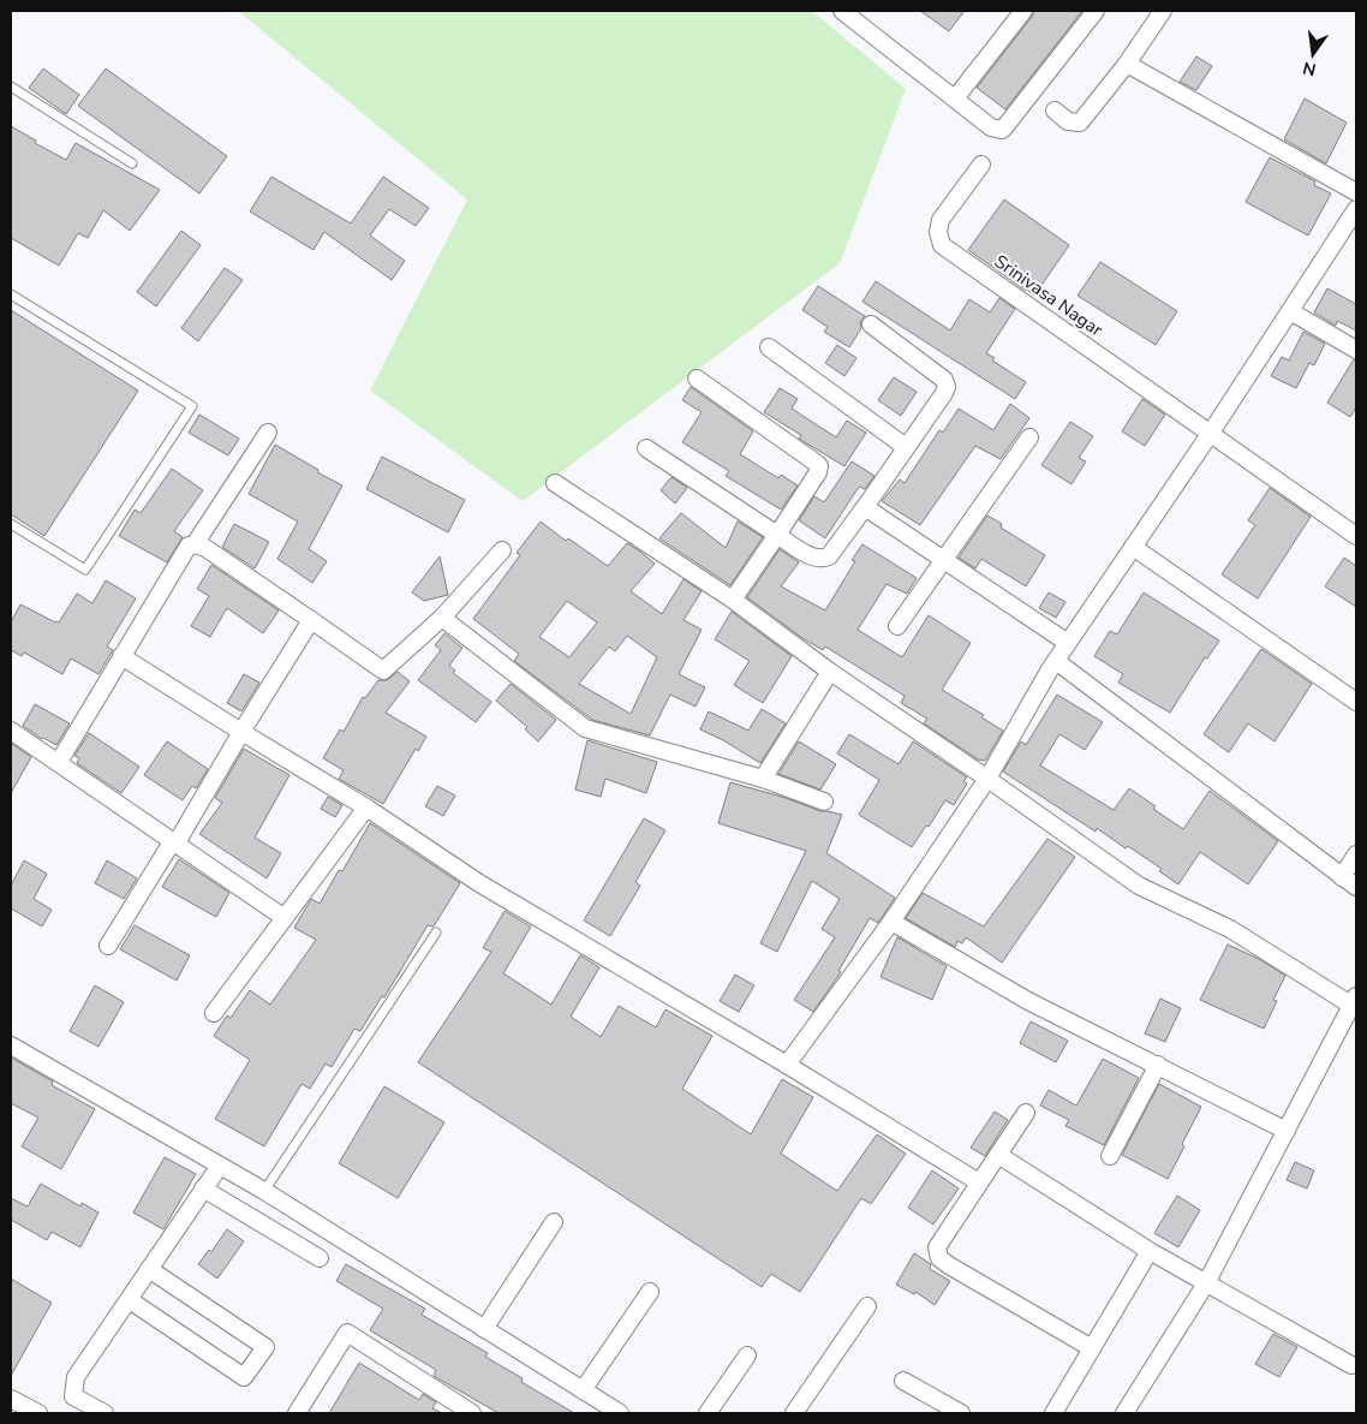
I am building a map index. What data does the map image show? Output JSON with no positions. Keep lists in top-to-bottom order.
{
  "streets": {
    "street": ["Srinivasa Nagar"]
  },
  "north": "bottom"
}
